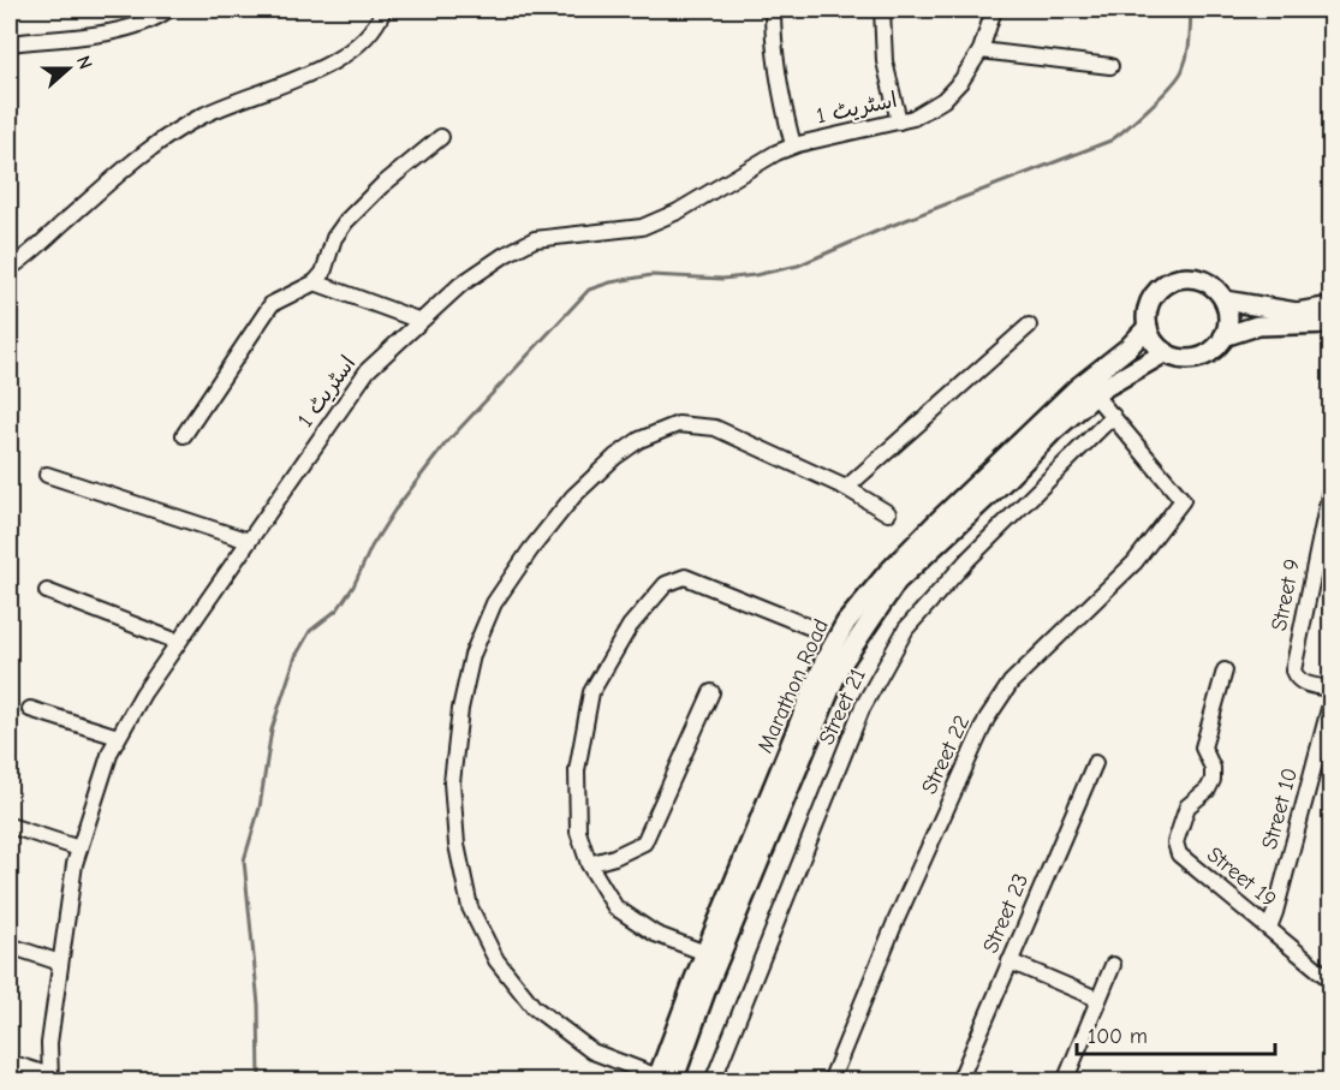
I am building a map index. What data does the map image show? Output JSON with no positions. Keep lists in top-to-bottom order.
{
  "streets": {
    "main road": ["Marathon Road"],
    "street": [
      "اسٹریٹ 1",
      "Street 9",
      "Street 21",
      "Street 22",
      "Street 10",
      "Street 19",
      "Street 23"
    ]
  },
  "crossings": [
    ["Street 21", "Street 22"],
    ["Street 10", "Street 19"]
  ],
  "scale_bar": "100 m",
  "north": "right"
}
